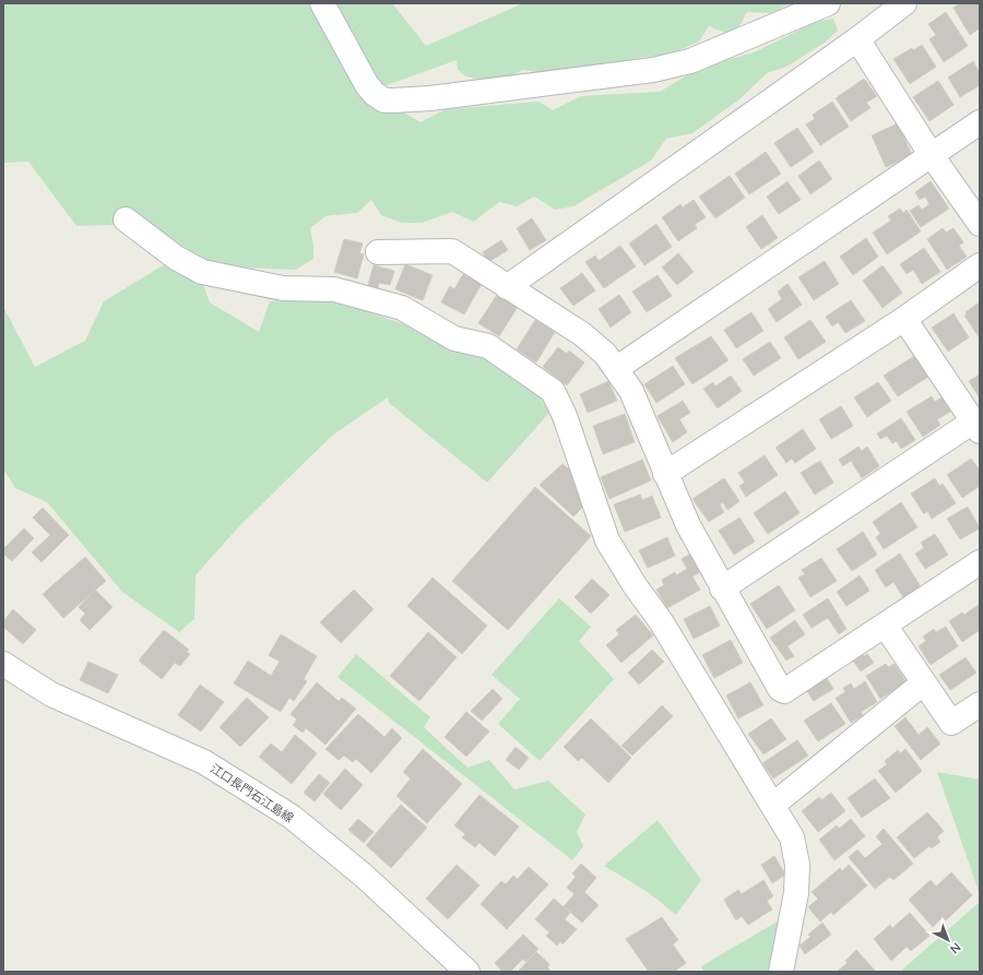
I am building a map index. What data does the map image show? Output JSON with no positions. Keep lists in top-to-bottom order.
{
  "streets": {
    "street": ["江口長門石江島線"]
  },
  "north": "bottom right"
}
